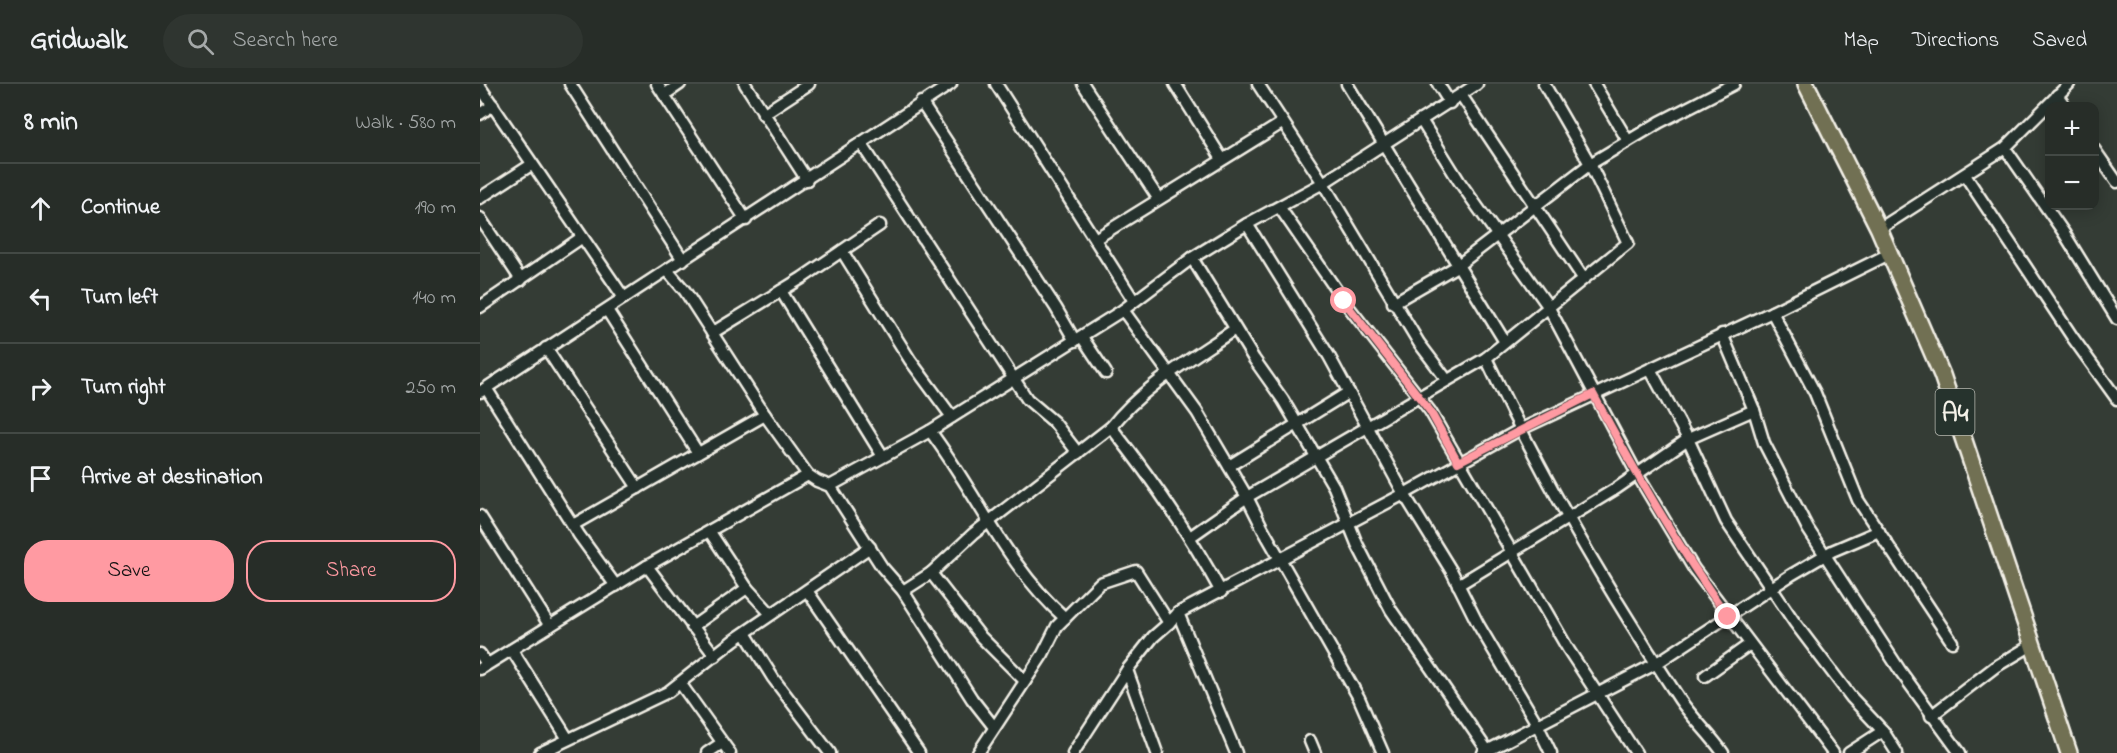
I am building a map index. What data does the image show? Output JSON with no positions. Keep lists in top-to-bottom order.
{
  "streets": {
    "highway": ["A4"]
  },
  "page": {
    "header": "Gridwalk",
    "search": "Search here",
    "nav": ["Map", "Directions", "Saved"],
    "heading": ["8 min", "Walk · 580 m"],
    "map_buttons": ["+", "−"],
    "list": [
      ["Continue", "190 m"],
      ["Turn left", "140 m"],
      ["Turn right", "250 m"],
      "Arrive at destination"
    ],
    "buttons": ["Save", "Share"]
  }
}
